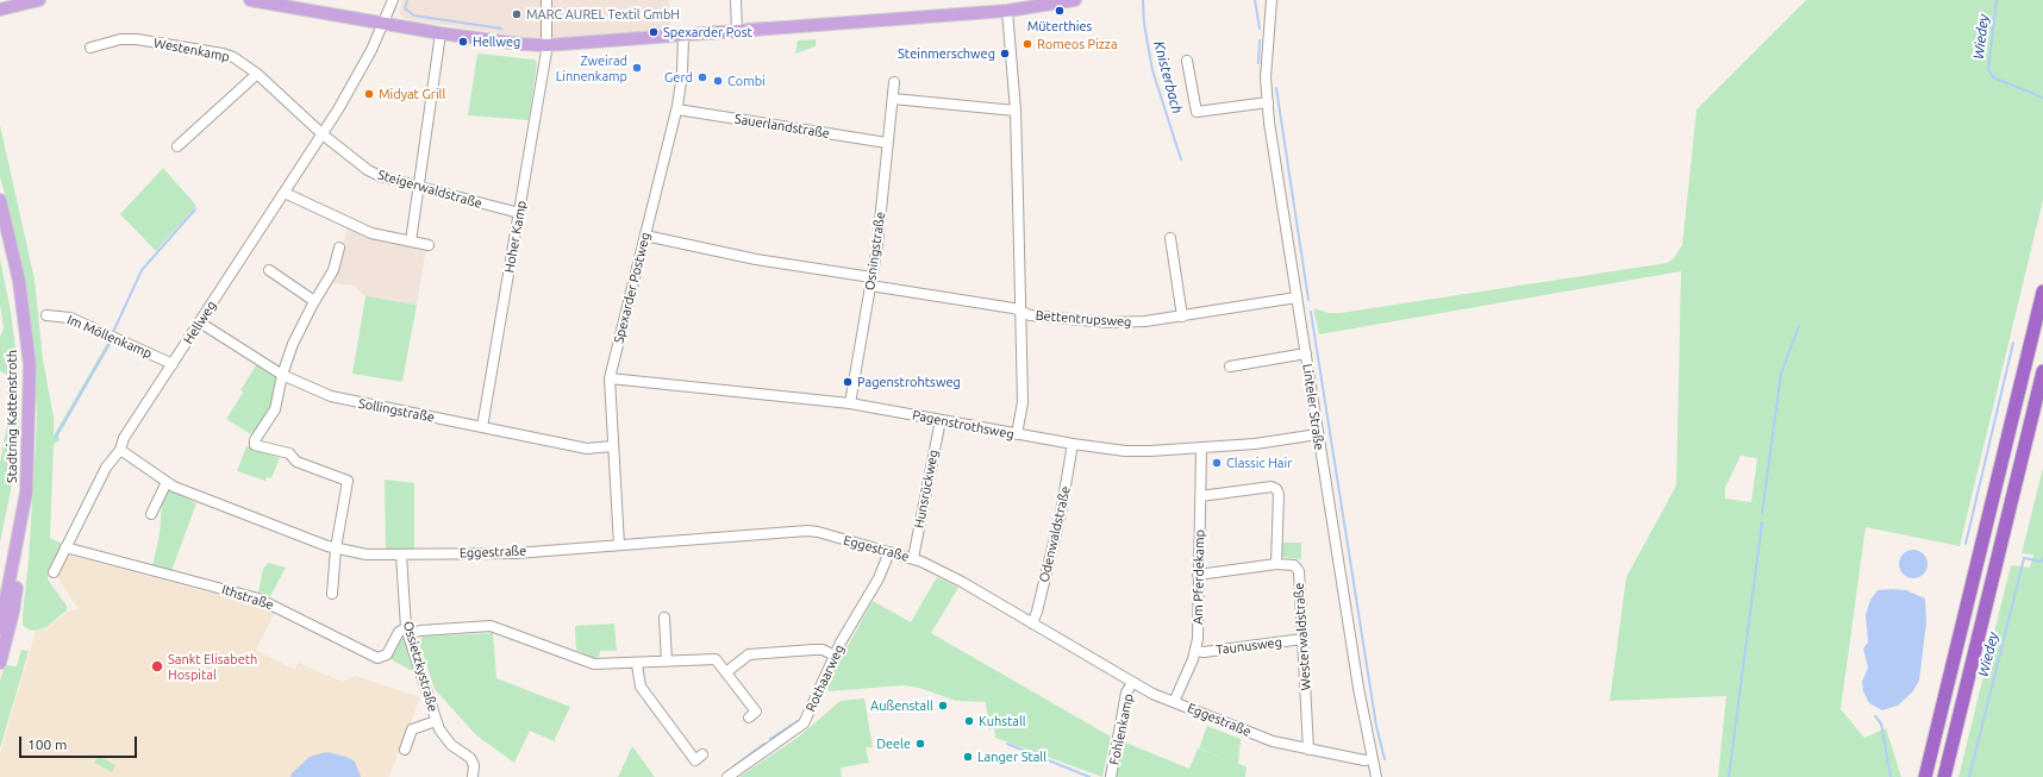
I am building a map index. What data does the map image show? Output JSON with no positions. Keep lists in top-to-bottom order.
{
  "streets": {
    "main road": ["Stadtring Kattenstroth"],
    "street": [
      "Westenkamp",
      "Sauerlandstraße",
      "Steigerwaldstraße",
      "Hoher Kamp",
      "Osningstraße",
      "Spexarder Postweg",
      "Bettentrupsweg",
      "Hellweg",
      "Im Möllenkamp",
      "Linteler Straße",
      "Sollingstraße",
      "Pagenstrothsweg",
      "Hunsrückweg",
      "Odenwaldstraße",
      "Eggestraße",
      "Am Pferdekamp",
      "Ithstraße",
      "Westerwaldstraße",
      "Taunusweg",
      "Ossietzkystraße",
      "Rothaarweg",
      "Fohlenkamp"
    ]
  },
  "crossings": [
    ["Westenkamp", "Steigerwaldstraße"],
    ["Westenkamp", "Hellweg"],
    ["Sauerlandstraße", "Osningstraße"],
    ["Sauerlandstraße", "Spexarder Postweg"],
    ["Steigerwaldstraße", "Hoher Kamp"],
    ["Steigerwaldstraße", "Hellweg"],
    ["Hoher Kamp", "Sollingstraße"],
    ["Osningstraße", "Bettentrupsweg"],
    ["Osningstraße", "Pagenstrothsweg"],
    ["Spexarder Postweg", "Bettentrupsweg"],
    ["Spexarder Postweg", "Sollingstraße"],
    ["Spexarder Postweg", "Pagenstrothsweg"],
    ["Spexarder Postweg", "Eggestraße"],
    ["Bettentrupsweg", "Linteler Straße"],
    ["Hellweg", "Im Möllenkamp"],
    ["Hellweg", "Sollingstraße"],
    ["Hellweg", "Eggestraße"],
    ["Hellweg", "Ithstraße"],
    ["Linteler Straße", "Pagenstrothsweg"],
    ["Linteler Straße", "Eggestraße"],
    ["Pagenstrothsweg", "Hunsrückweg"],
    ["Pagenstrothsweg", "Odenwaldstraße"],
    ["Pagenstrothsweg", "Am Pferdekamp"],
    ["Hunsrückweg", "Eggestraße"],
    ["Odenwaldstraße", "Eggestraße"],
    ["Eggestraße", "Am Pferdekamp"],
    ["Eggestraße", "Westerwaldstraße"],
    ["Eggestraße", "Ossietzkystraße"],
    ["Eggestraße", "Rothaarweg"],
    ["Eggestraße", "Fohlenkamp"],
    ["Am Pferdekamp", "Westerwaldstraße"],
    ["Am Pferdekamp", "Taunusweg"],
    ["Ithstraße", "Ossietzkystraße"],
    ["Westerwaldstraße", "Taunusweg"]
  ],
  "water": ["Wiedey", "Knisterbach"],
  "places": [
    "Müterthies",
    "MARC AUREL Textil GmbH",
    "Spexarder Post",
    "Hellweg",
    "Romeos Pizza",
    "Steinmerschweg",
    "Zweirad Linnenkamp",
    "Gerd",
    "Combi",
    "Midyat Grill",
    "Pagenstrohtsweg",
    "Classic Hair",
    "Sankt Elisabeth Hospital",
    "Außenstall",
    "Kuhstall",
    "Deele",
    "Langer Stall"
  ],
  "scale_bar": "100 m"
}
